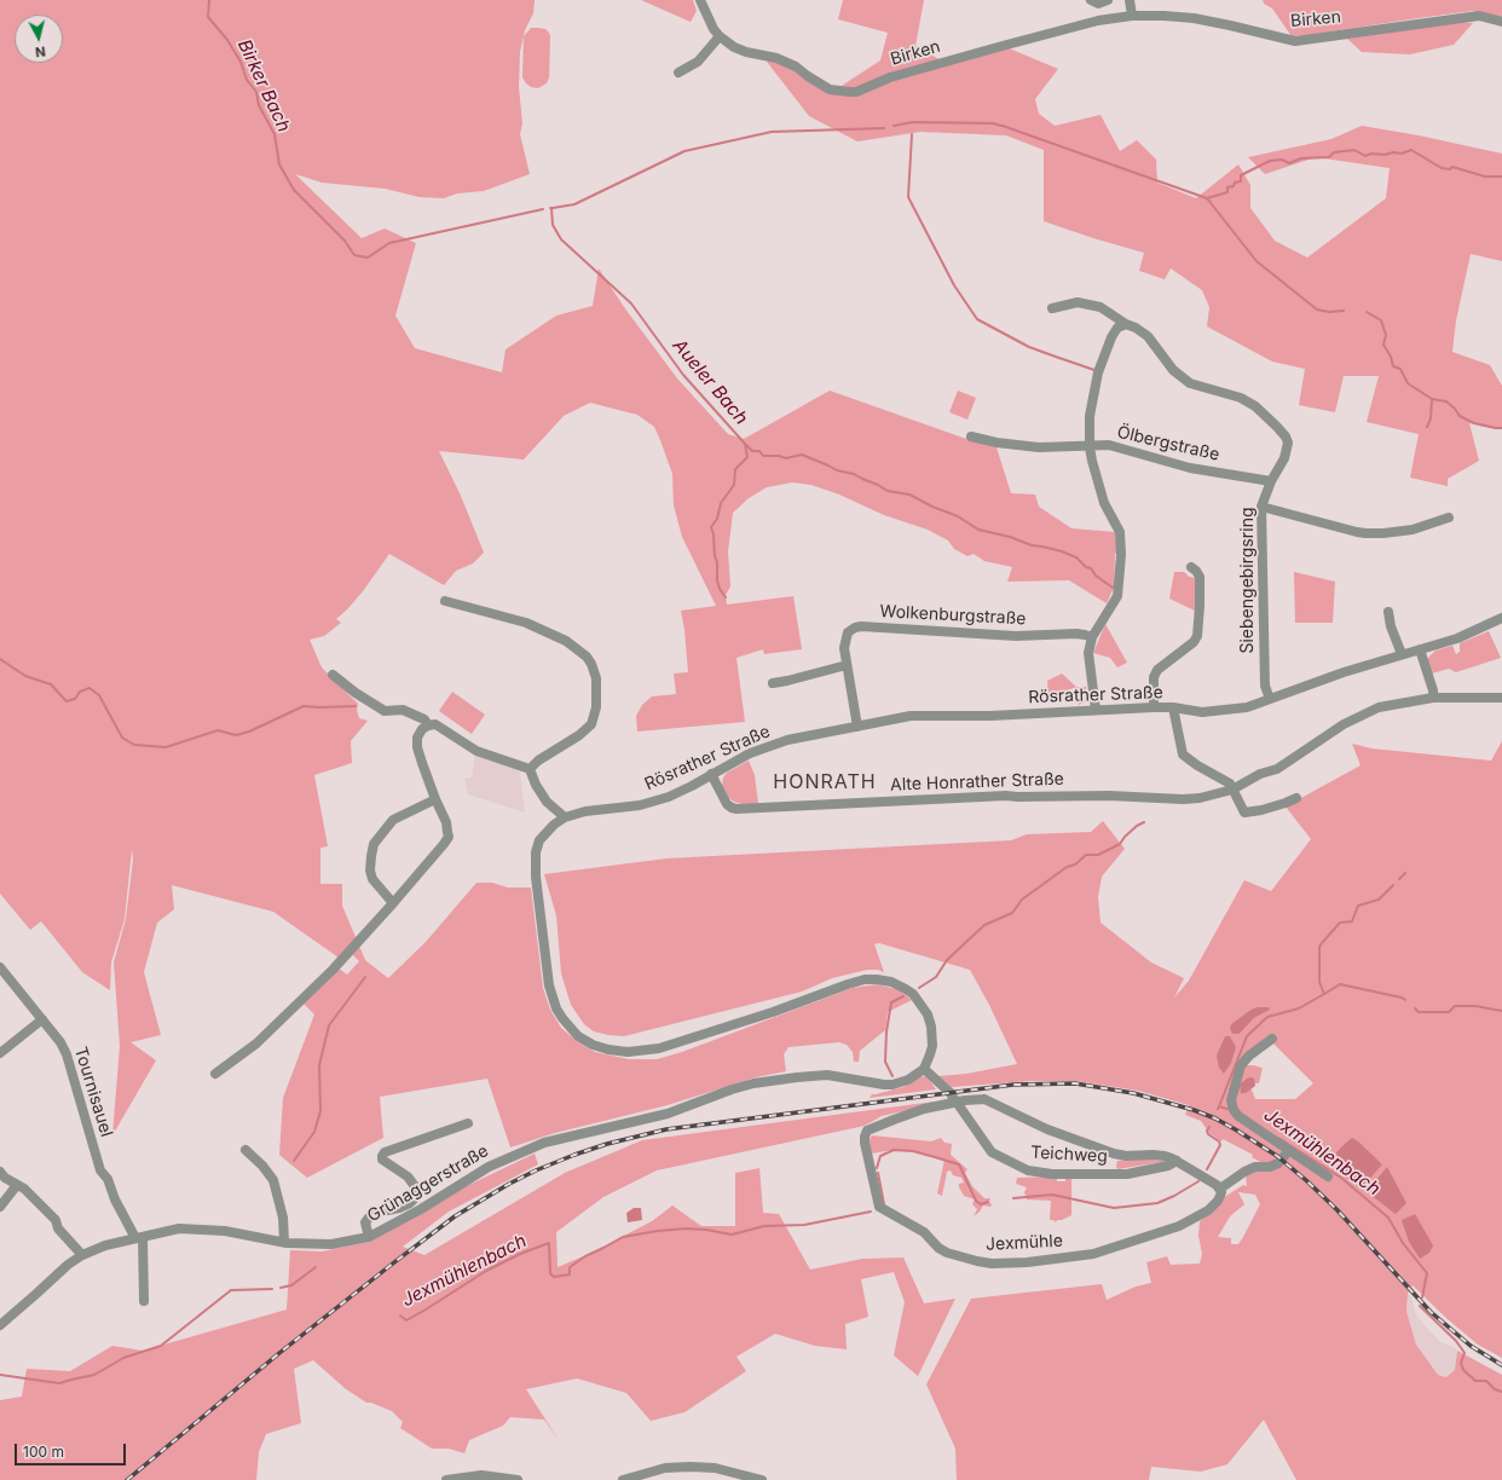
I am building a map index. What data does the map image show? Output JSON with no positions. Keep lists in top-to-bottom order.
{
  "streets": {
    "street": [
      "Birken",
      "Ölbergstraße",
      "Siebengebirgsring",
      "Wolkenburgstraße",
      "Rösrather Straße",
      "Alte Honrather Straße",
      "Tournisauel",
      "Teichweg",
      "Grünaggerstraße",
      "Jexmühle"
    ]
  },
  "crossings": [
    ["Ölbergstraße", "Siebengebirgsring"],
    ["Siebengebirgsring", "Rösrather Straße"],
    ["Wolkenburgstraße", "Rösrather Straße"],
    ["Rösrather Straße", "Alte Honrather Straße"],
    ["Rösrather Straße", "Grünaggerstraße"],
    ["Tournisauel", "Grünaggerstraße"],
    ["Teichweg", "Jexmühle"]
  ],
  "districts": ["HONRATH"],
  "water": ["Birker Bach", "Aueler Bach", "Jexmühlenbach"],
  "scale_bar": "100 m",
  "north": "bottom"
}
